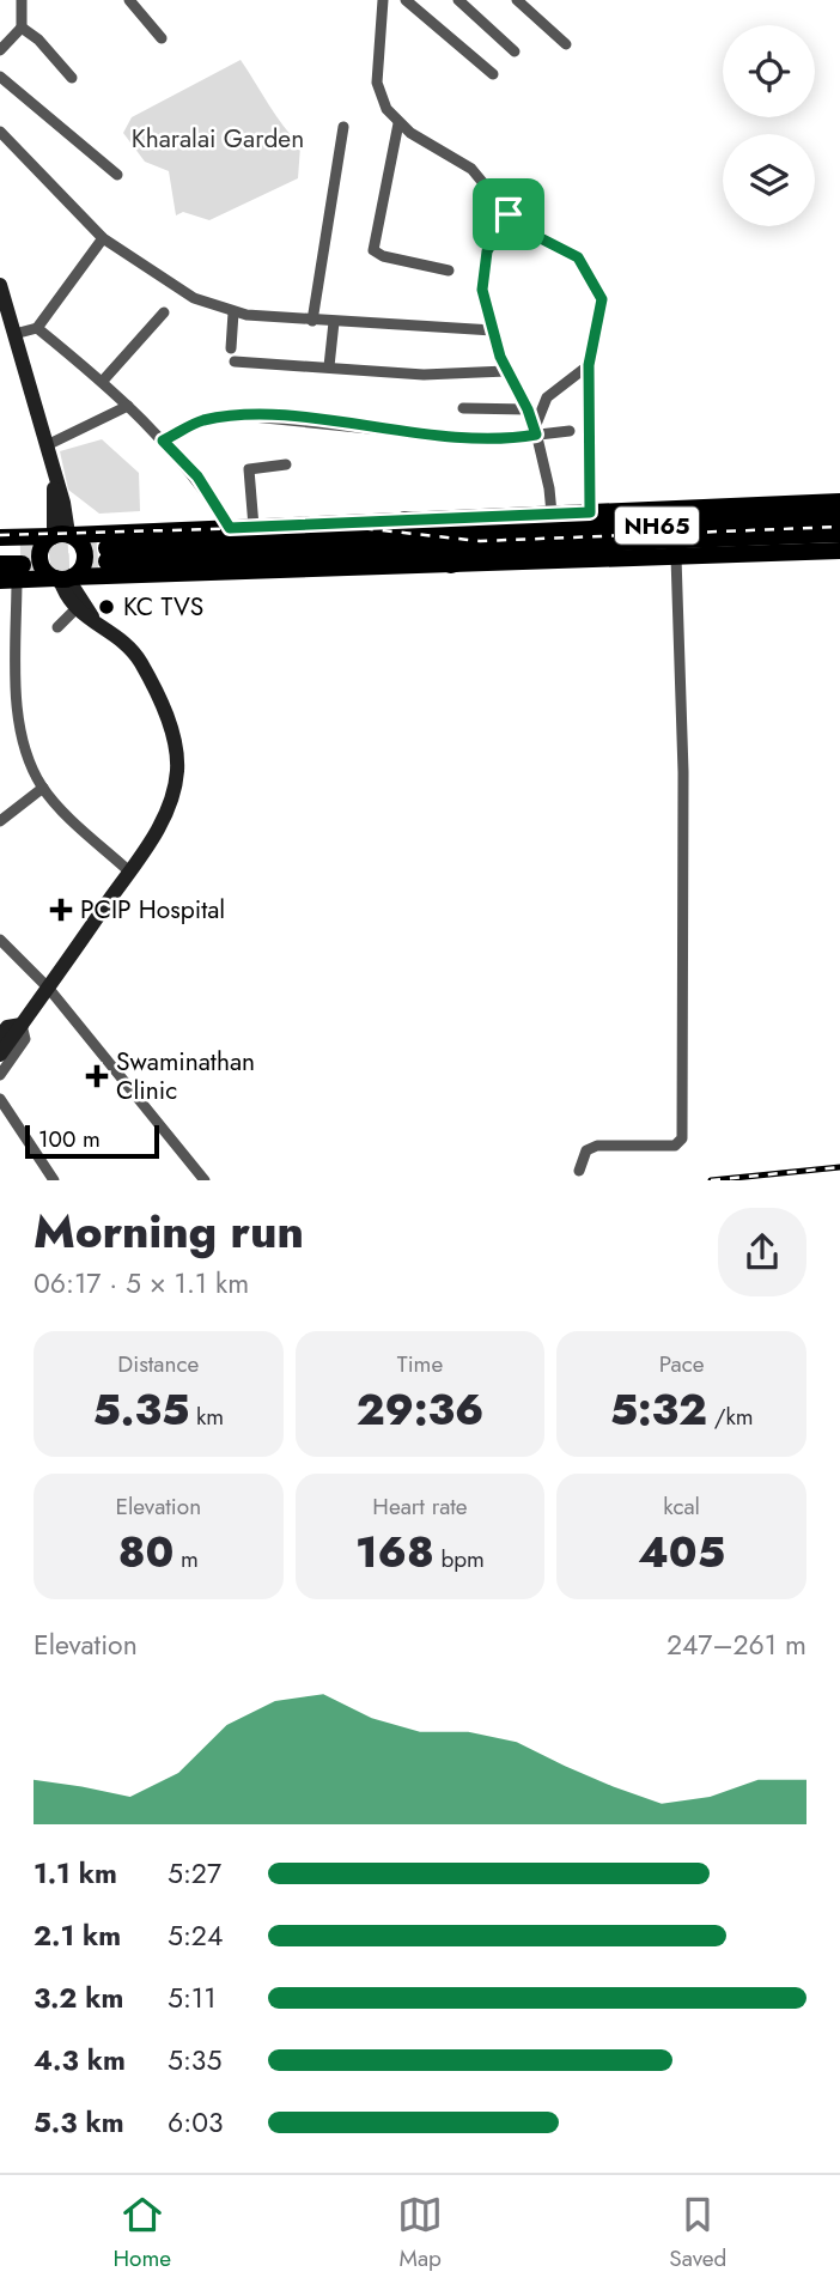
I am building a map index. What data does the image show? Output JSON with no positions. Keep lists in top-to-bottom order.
{
  "streets": {
    "highway": ["NH65"]
  },
  "parks": ["Kharalai Garden"],
  "places": {
    "other": ["KC TVS"],
    "health": ["PCIP Hospital", "Swaminathan Clinic"]
  },
  "scale_bar": "100 m",
  "page": {
    "scale": "100 m",
    "heading": ["Morning run", "06:17 · 5 × 1.1 km"],
    "stats": [
      ["Distance", "5.35 km"],
      ["Time", "29:36"],
      ["Pace", "5:32 /km"],
      ["Elevation", "80 m"],
      ["Heart rate", "168 bpm"],
      ["kcal", "405"]
    ],
    "chart": ["Elevation", "247–261 m"],
    "list": [
      {
        "name": "1.1 km",
        "note": "5:27"
      },
      {
        "name": "2.1 km",
        "note": "5:24"
      },
      {
        "name": "3.2 km",
        "note": "5:11"
      },
      {
        "name": "4.3 km",
        "note": "5:35"
      },
      {
        "name": "5.3 km",
        "note": "6:03"
      }
    ],
    "tabs": ["Home", "Map", "Saved"]
  }
}
